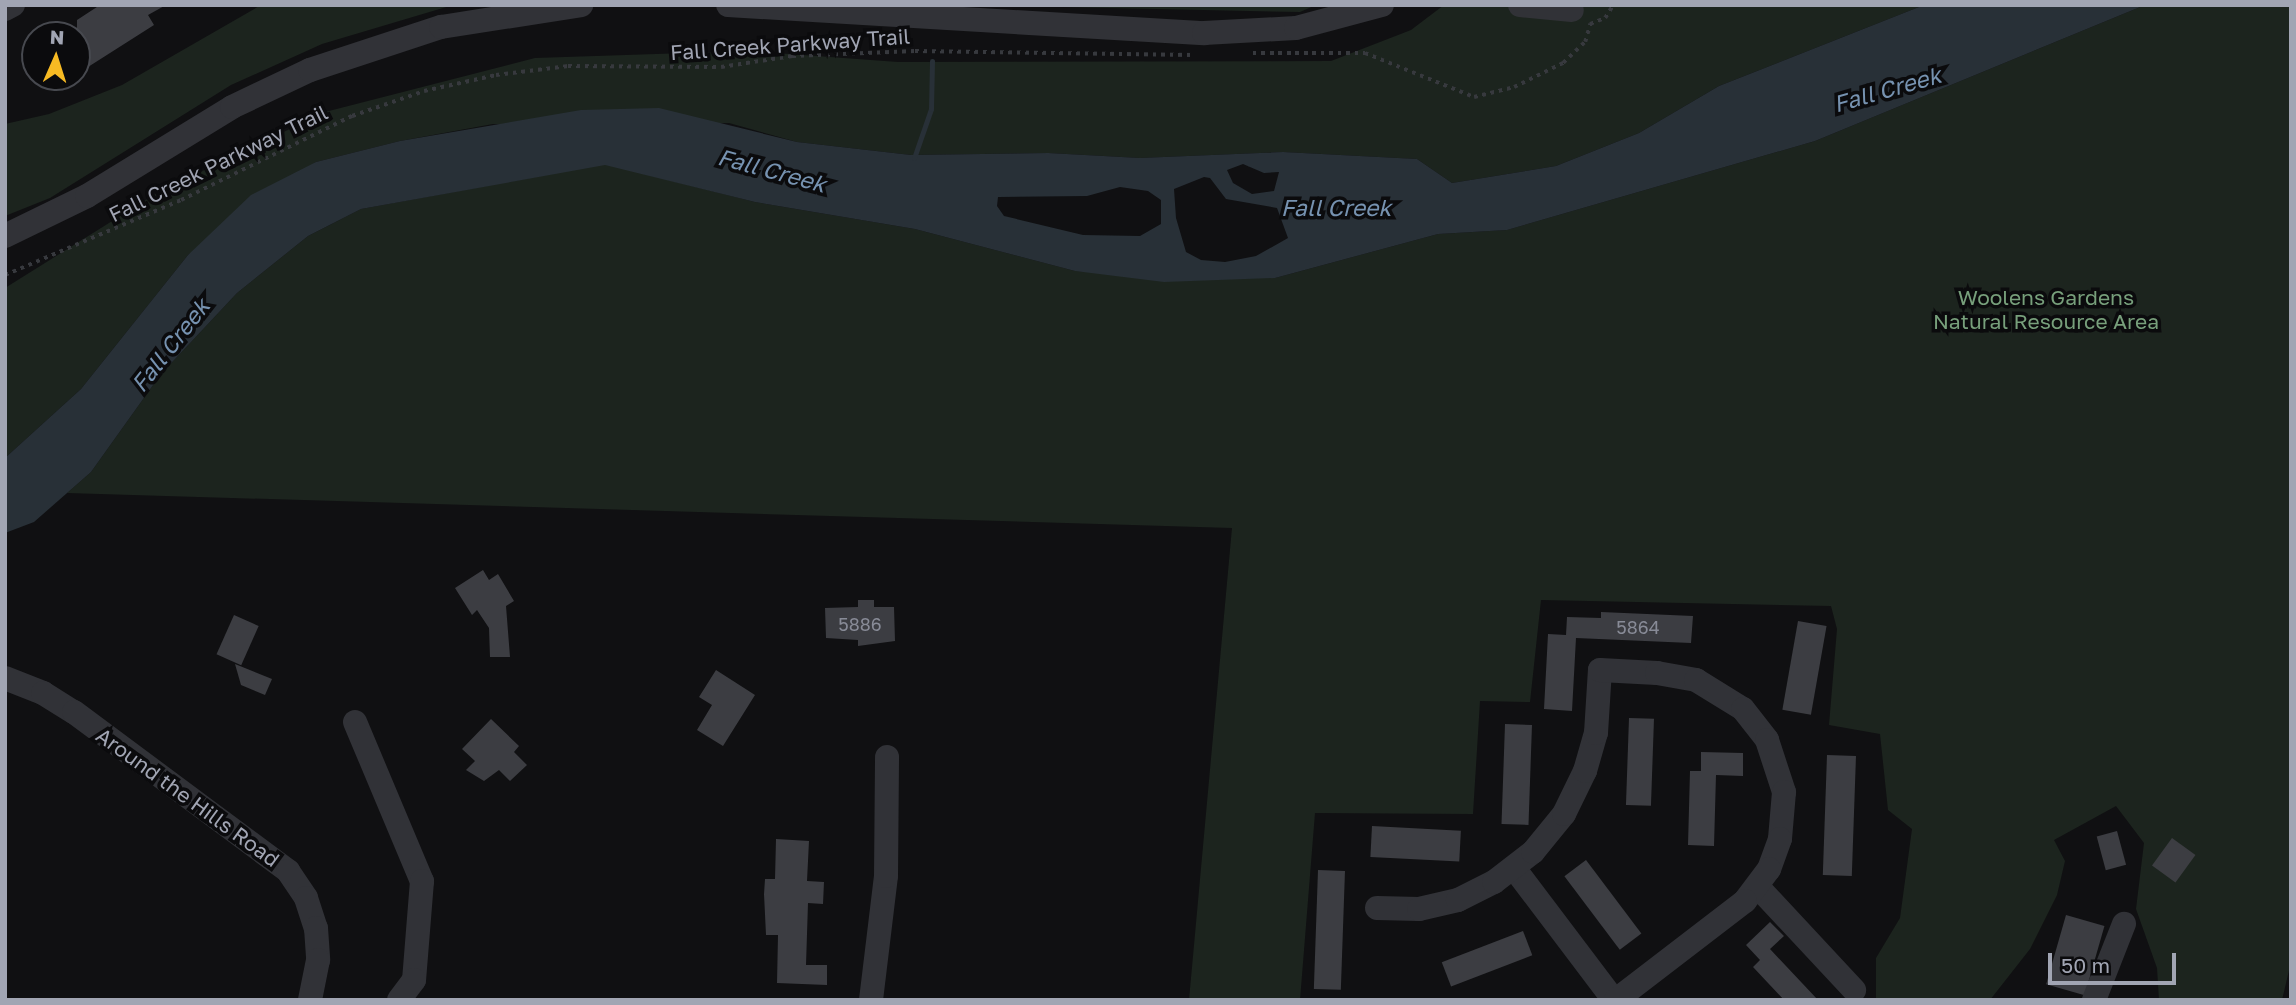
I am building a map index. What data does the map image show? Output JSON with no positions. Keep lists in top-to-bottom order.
{
  "streets": {
    "street": ["Around the Hills Road"],
    "path": ["Fall Creek Parkway Trail"]
  },
  "water": ["Fall Creek"],
  "parks": ["Woolens Gardens Natural Resource Area"],
  "house_numbers": ["5886", "5864"],
  "scale_bar": "50 m",
  "north": "top"
}
